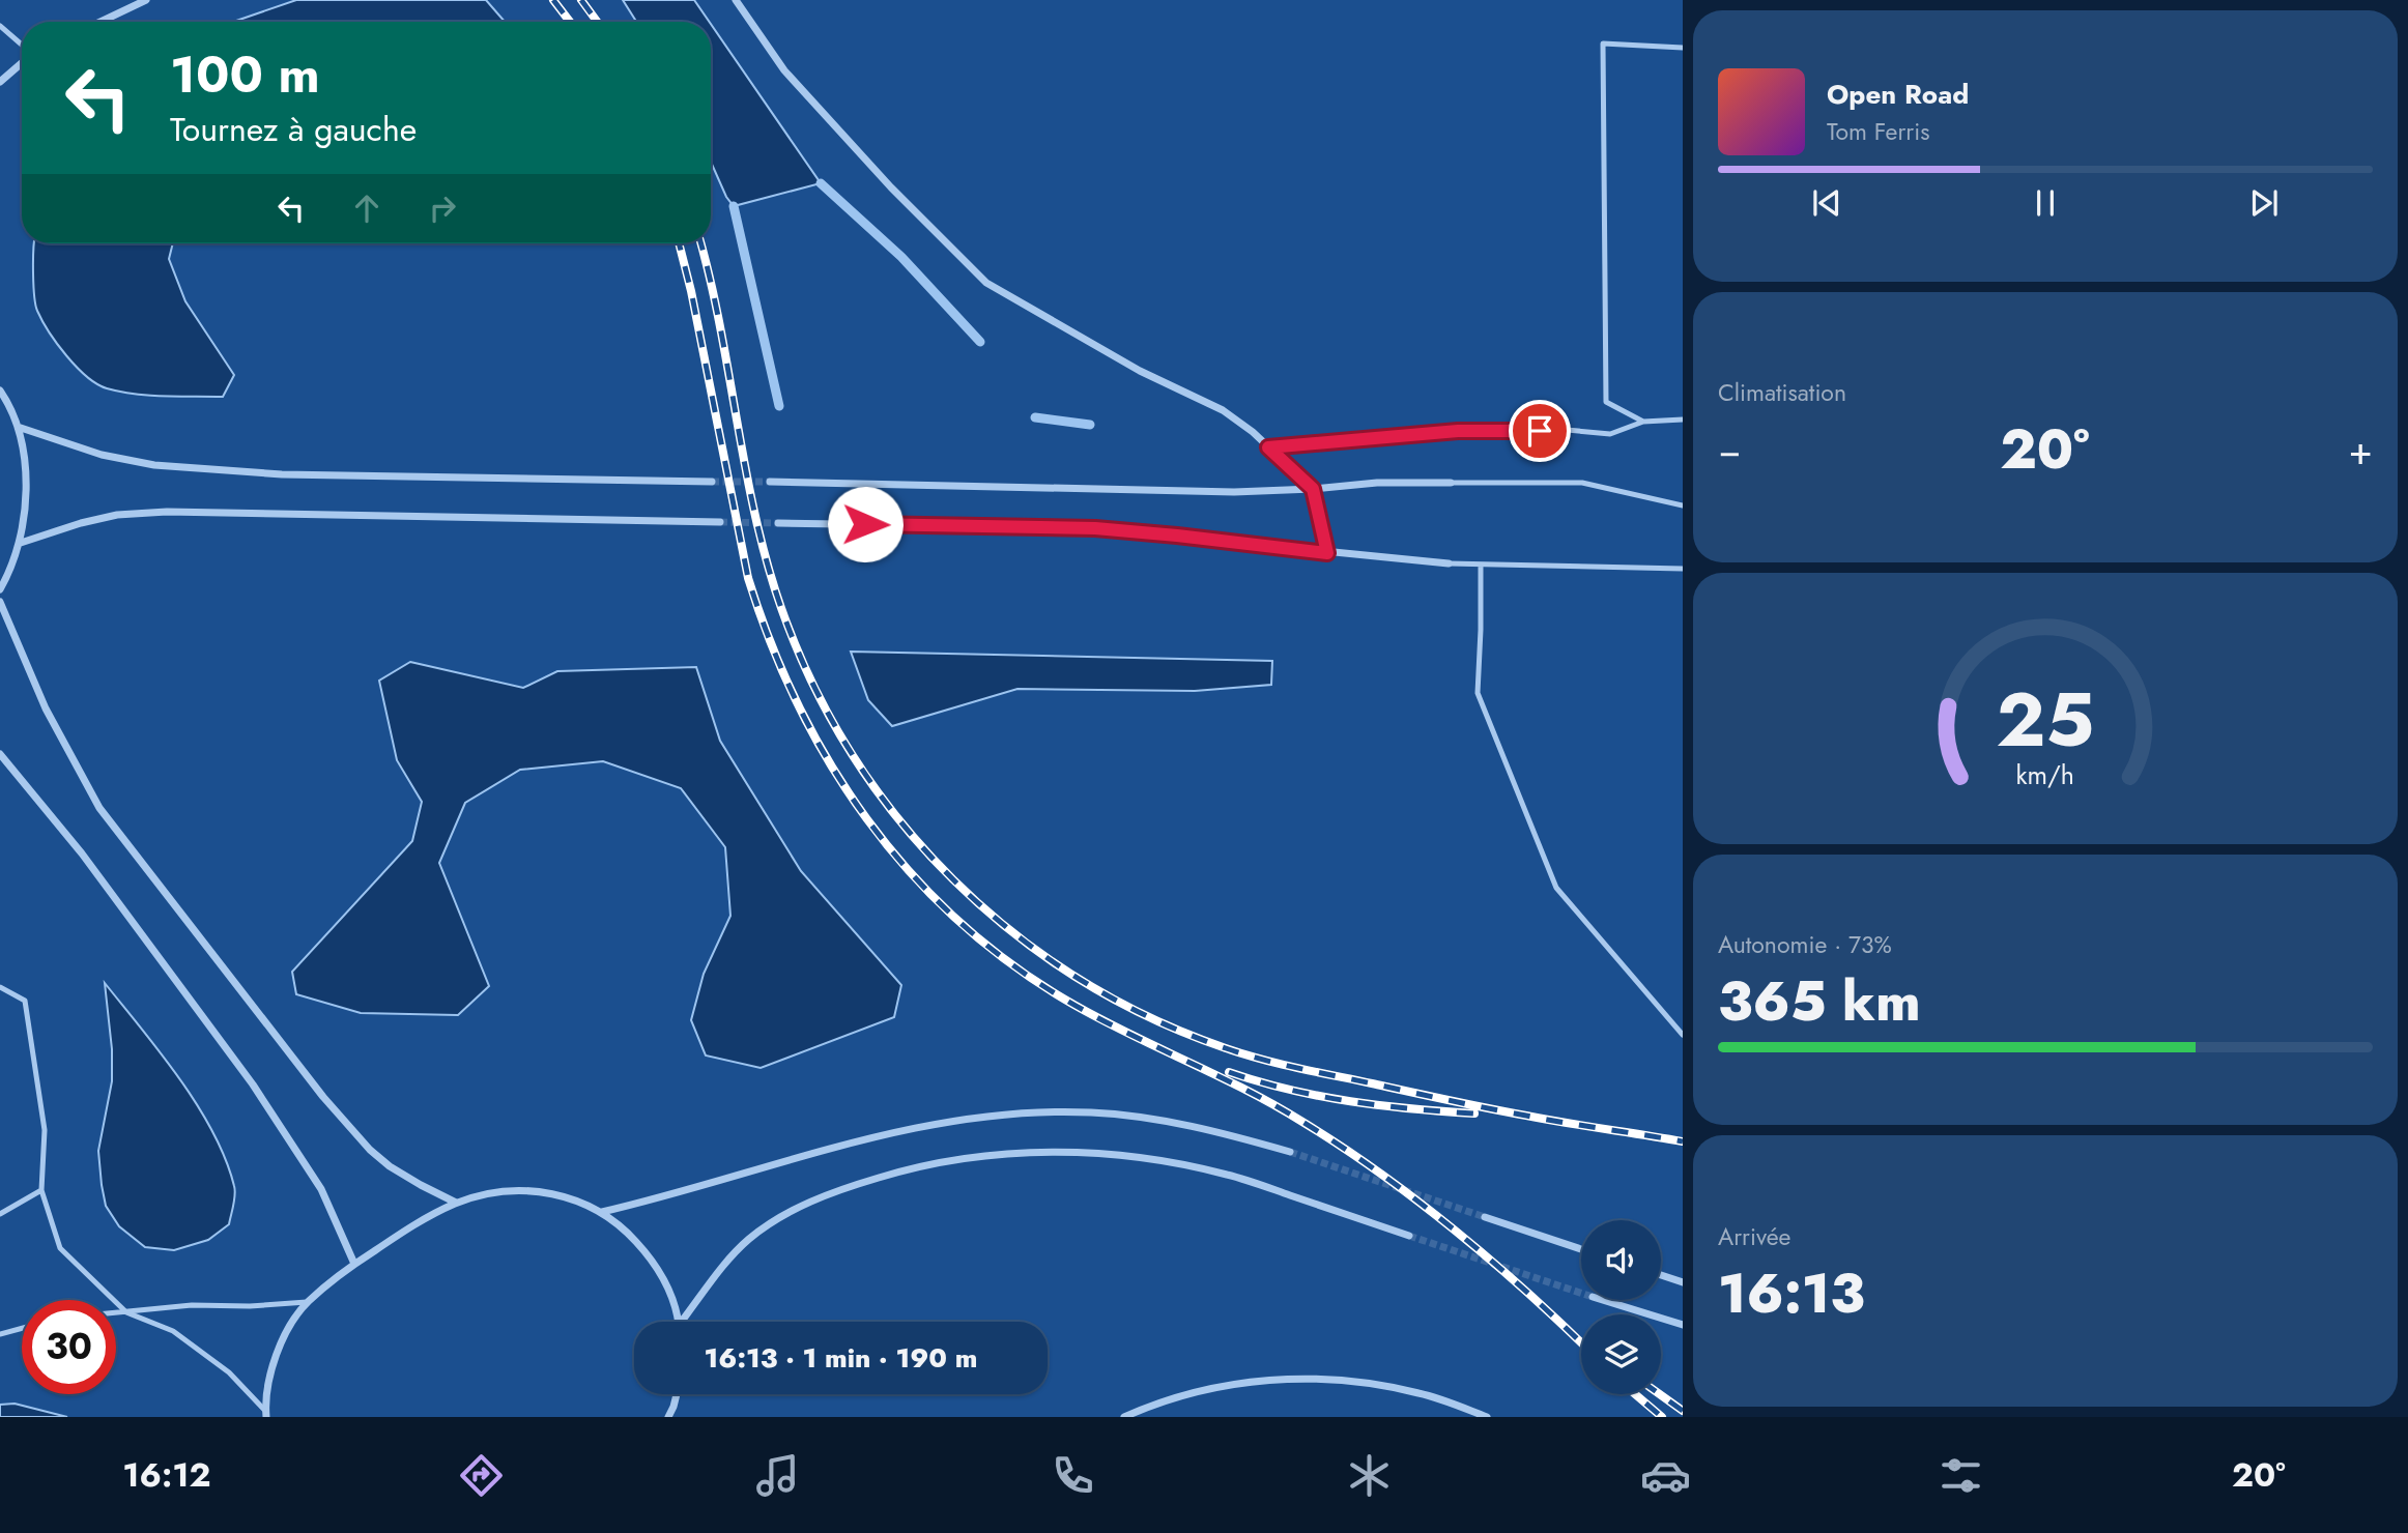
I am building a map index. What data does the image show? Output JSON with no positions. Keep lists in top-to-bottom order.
{
  "page": {
    "turn": ["100 m", "Tournez à gauche"],
    "song": ["Open Road", "Tom Ferris"],
    "tile": [
      "Climatisation",
      ["Autonomie · 73%", "365 km"],
      ["Arrivée", "16:13"]
    ],
    "heat": ["−", "20°", "+"],
    "limit": "30",
    "trip": "16:13 · 1 min · 190 m",
    "tabs": ["16:12", "20°"],
    "gauge": ["25", "km/h"]
  }
}
